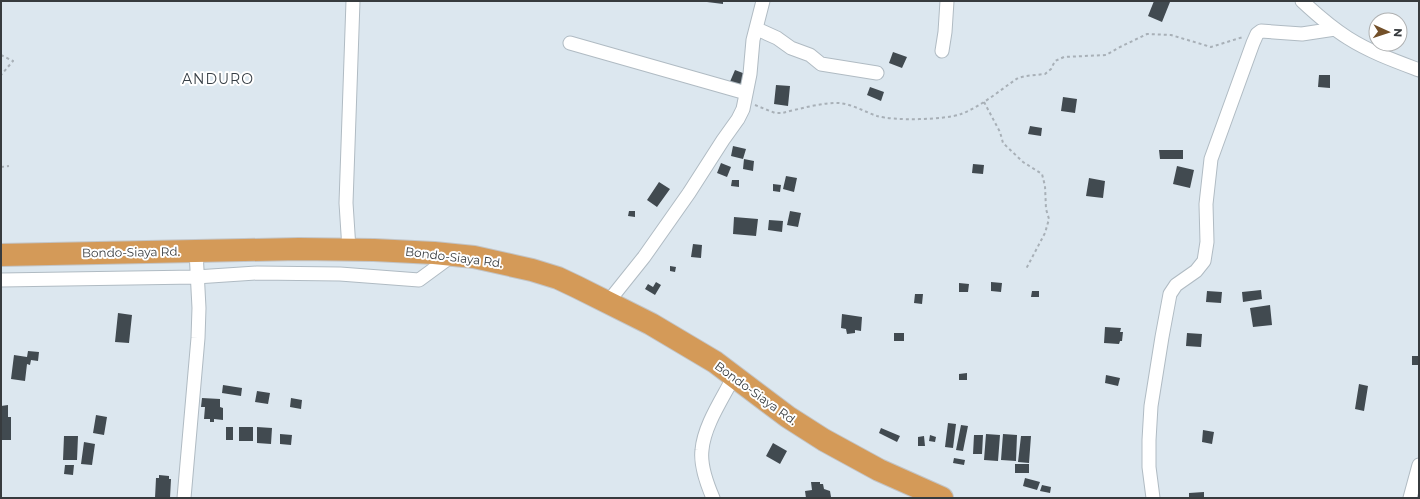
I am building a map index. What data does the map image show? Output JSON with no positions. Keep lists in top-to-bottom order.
{
  "streets": {
    "highway": ["Bondo-Siaya Rd."]
  },
  "districts": ["ANDURO"],
  "north": "right"
}
